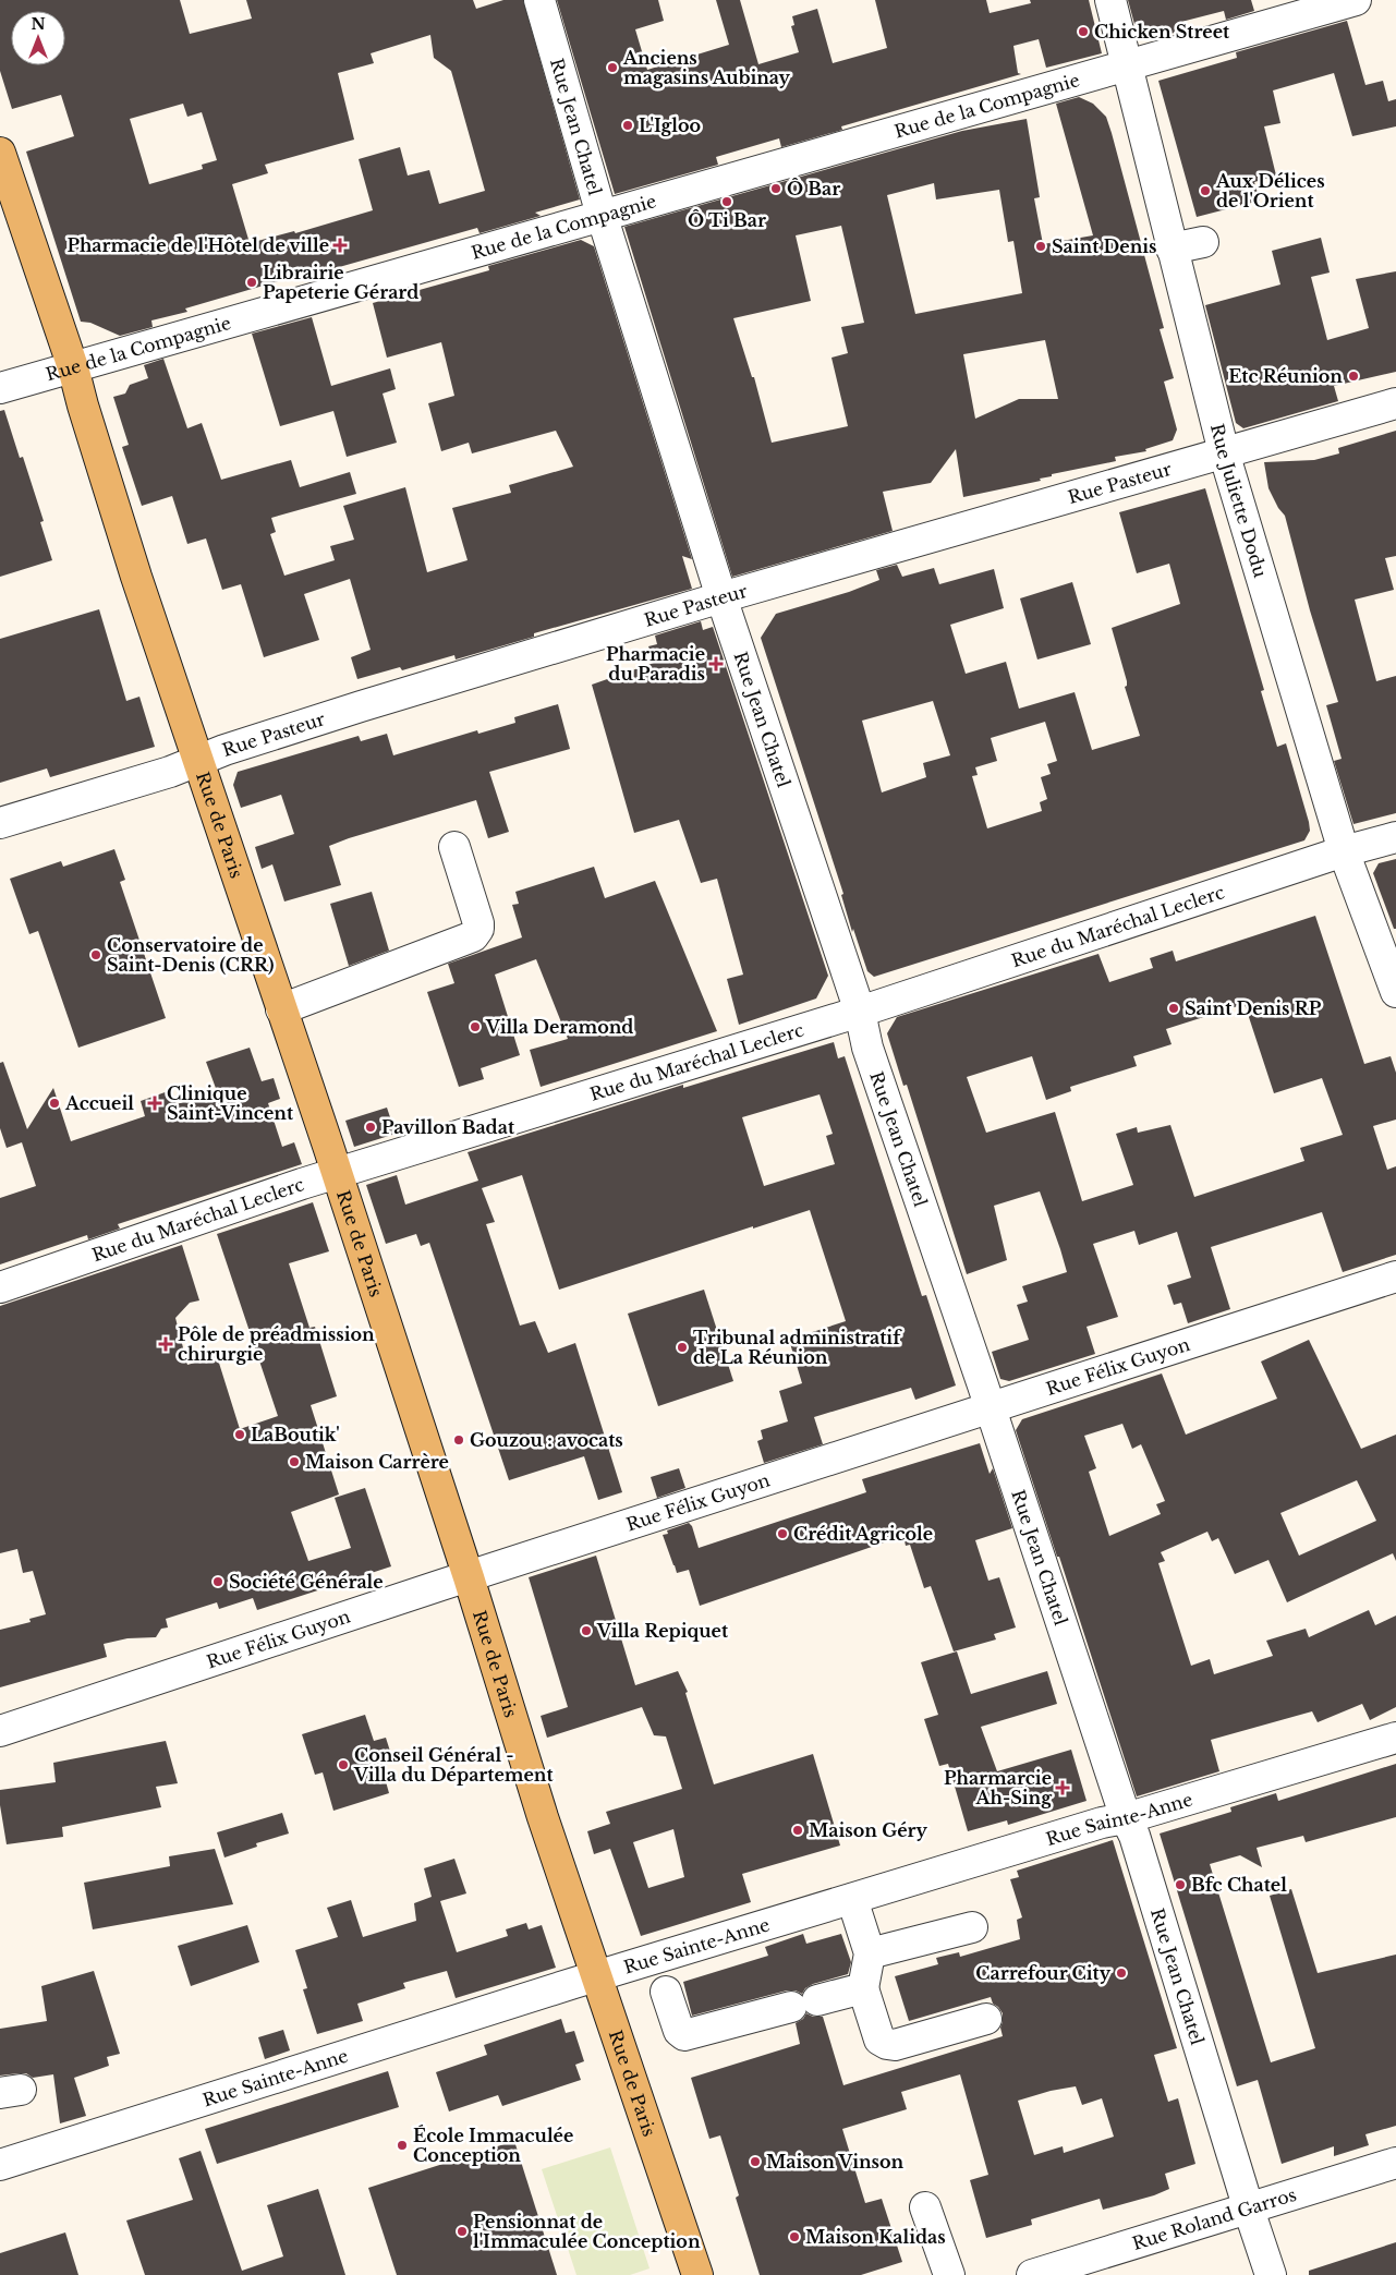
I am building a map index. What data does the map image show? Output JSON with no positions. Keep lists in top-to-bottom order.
{
  "streets": {
    "main road": ["Rue de Paris"],
    "street": [
      "Rue de la Compagnie",
      "Rue Jean Chatel",
      "Rue Pasteur",
      "Rue Juliette Dodu",
      "Rue du Maréchal Leclerc",
      "Rue Félix Guyon",
      "Rue Sainte-Anne",
      "Rue Roland Garros"
    ]
  },
  "crossings": [
    ["Rue de la Compagnie", "Rue Jean Chatel"],
    ["Rue de la Compagnie", "Rue Juliette Dodu"],
    ["Rue de la Compagnie", "Rue de Paris"],
    ["Rue Jean Chatel", "Rue Pasteur"],
    ["Rue Jean Chatel", "Rue du Maréchal Leclerc"],
    ["Rue Jean Chatel", "Rue Félix Guyon"],
    ["Rue Jean Chatel", "Rue Sainte-Anne"],
    ["Rue Jean Chatel", "Rue Roland Garros"],
    ["Rue Pasteur", "Rue Juliette Dodu"],
    ["Rue Pasteur", "Rue de Paris"],
    ["Rue Juliette Dodu", "Rue du Maréchal Leclerc"],
    ["Rue de Paris", "Rue du Maréchal Leclerc"],
    ["Rue de Paris", "Rue Félix Guyon"],
    ["Rue de Paris", "Rue Sainte-Anne"]
  ],
  "places": {
    "other": [
      "Chicken Street",
      "Anciens magasins Aubinay",
      "L'Igloo",
      "Ô Bar",
      "Aux Délices de l'Orient",
      "Ô Ti Bar",
      "Saint Denis",
      "Librairie Papeterie Gérard",
      "Etc Réunion",
      "Conservatoire de Saint-Denis (CRR)",
      "Saint Denis RP",
      "Villa Deramond",
      "Accueil",
      "Pavillon Badat",
      "Tribunal administratif de La Réunion",
      "LaBoutik'",
      "Gouzou : avocats",
      "Maison Carrère",
      "Crédit Agricole",
      "Société Générale",
      "Villa Repiquet",
      "Conseil Général - Villa du Département",
      "Maison Géry",
      "Bfc Chatel",
      "Carrefour City",
      "École Immaculée Conception",
      "Maison Vinson",
      "Pensionnat de l'Immaculée Conception",
      "Maison Kalidas"
    ],
    "health": [
      "Pharmacie de l'Hôtel de ville",
      "Pharmacie du Paradis",
      "Clinique Saint-Vincent",
      "Pôle de préadmission chirurgie",
      "Pharmarcie Ah-Sing"
    ]
  },
  "north": "top"
}
